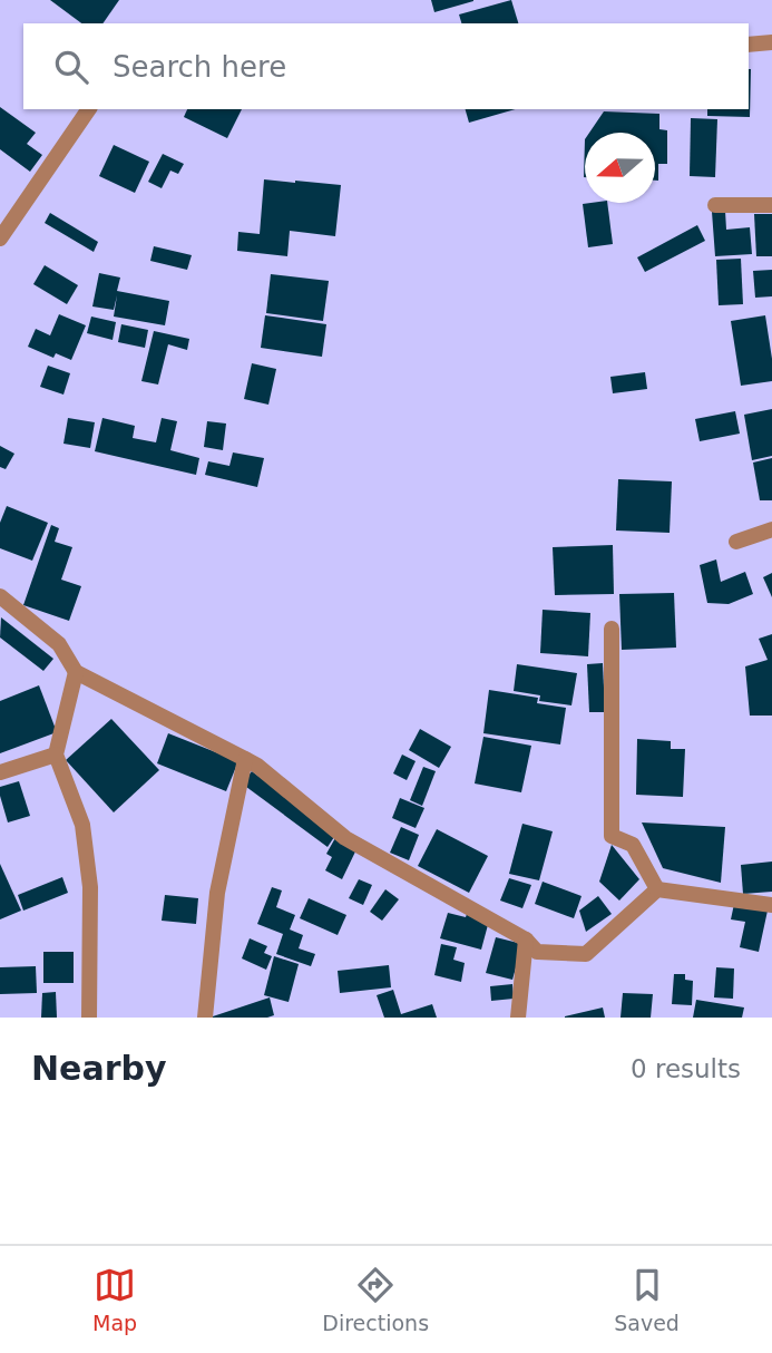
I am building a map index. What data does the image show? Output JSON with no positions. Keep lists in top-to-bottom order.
{
  "north": "left",
  "page": {
    "search": "Search here",
    "heading": ["Nearby", "0 results"],
    "nav": ["Map", "Directions", "Saved"]
  }
}
